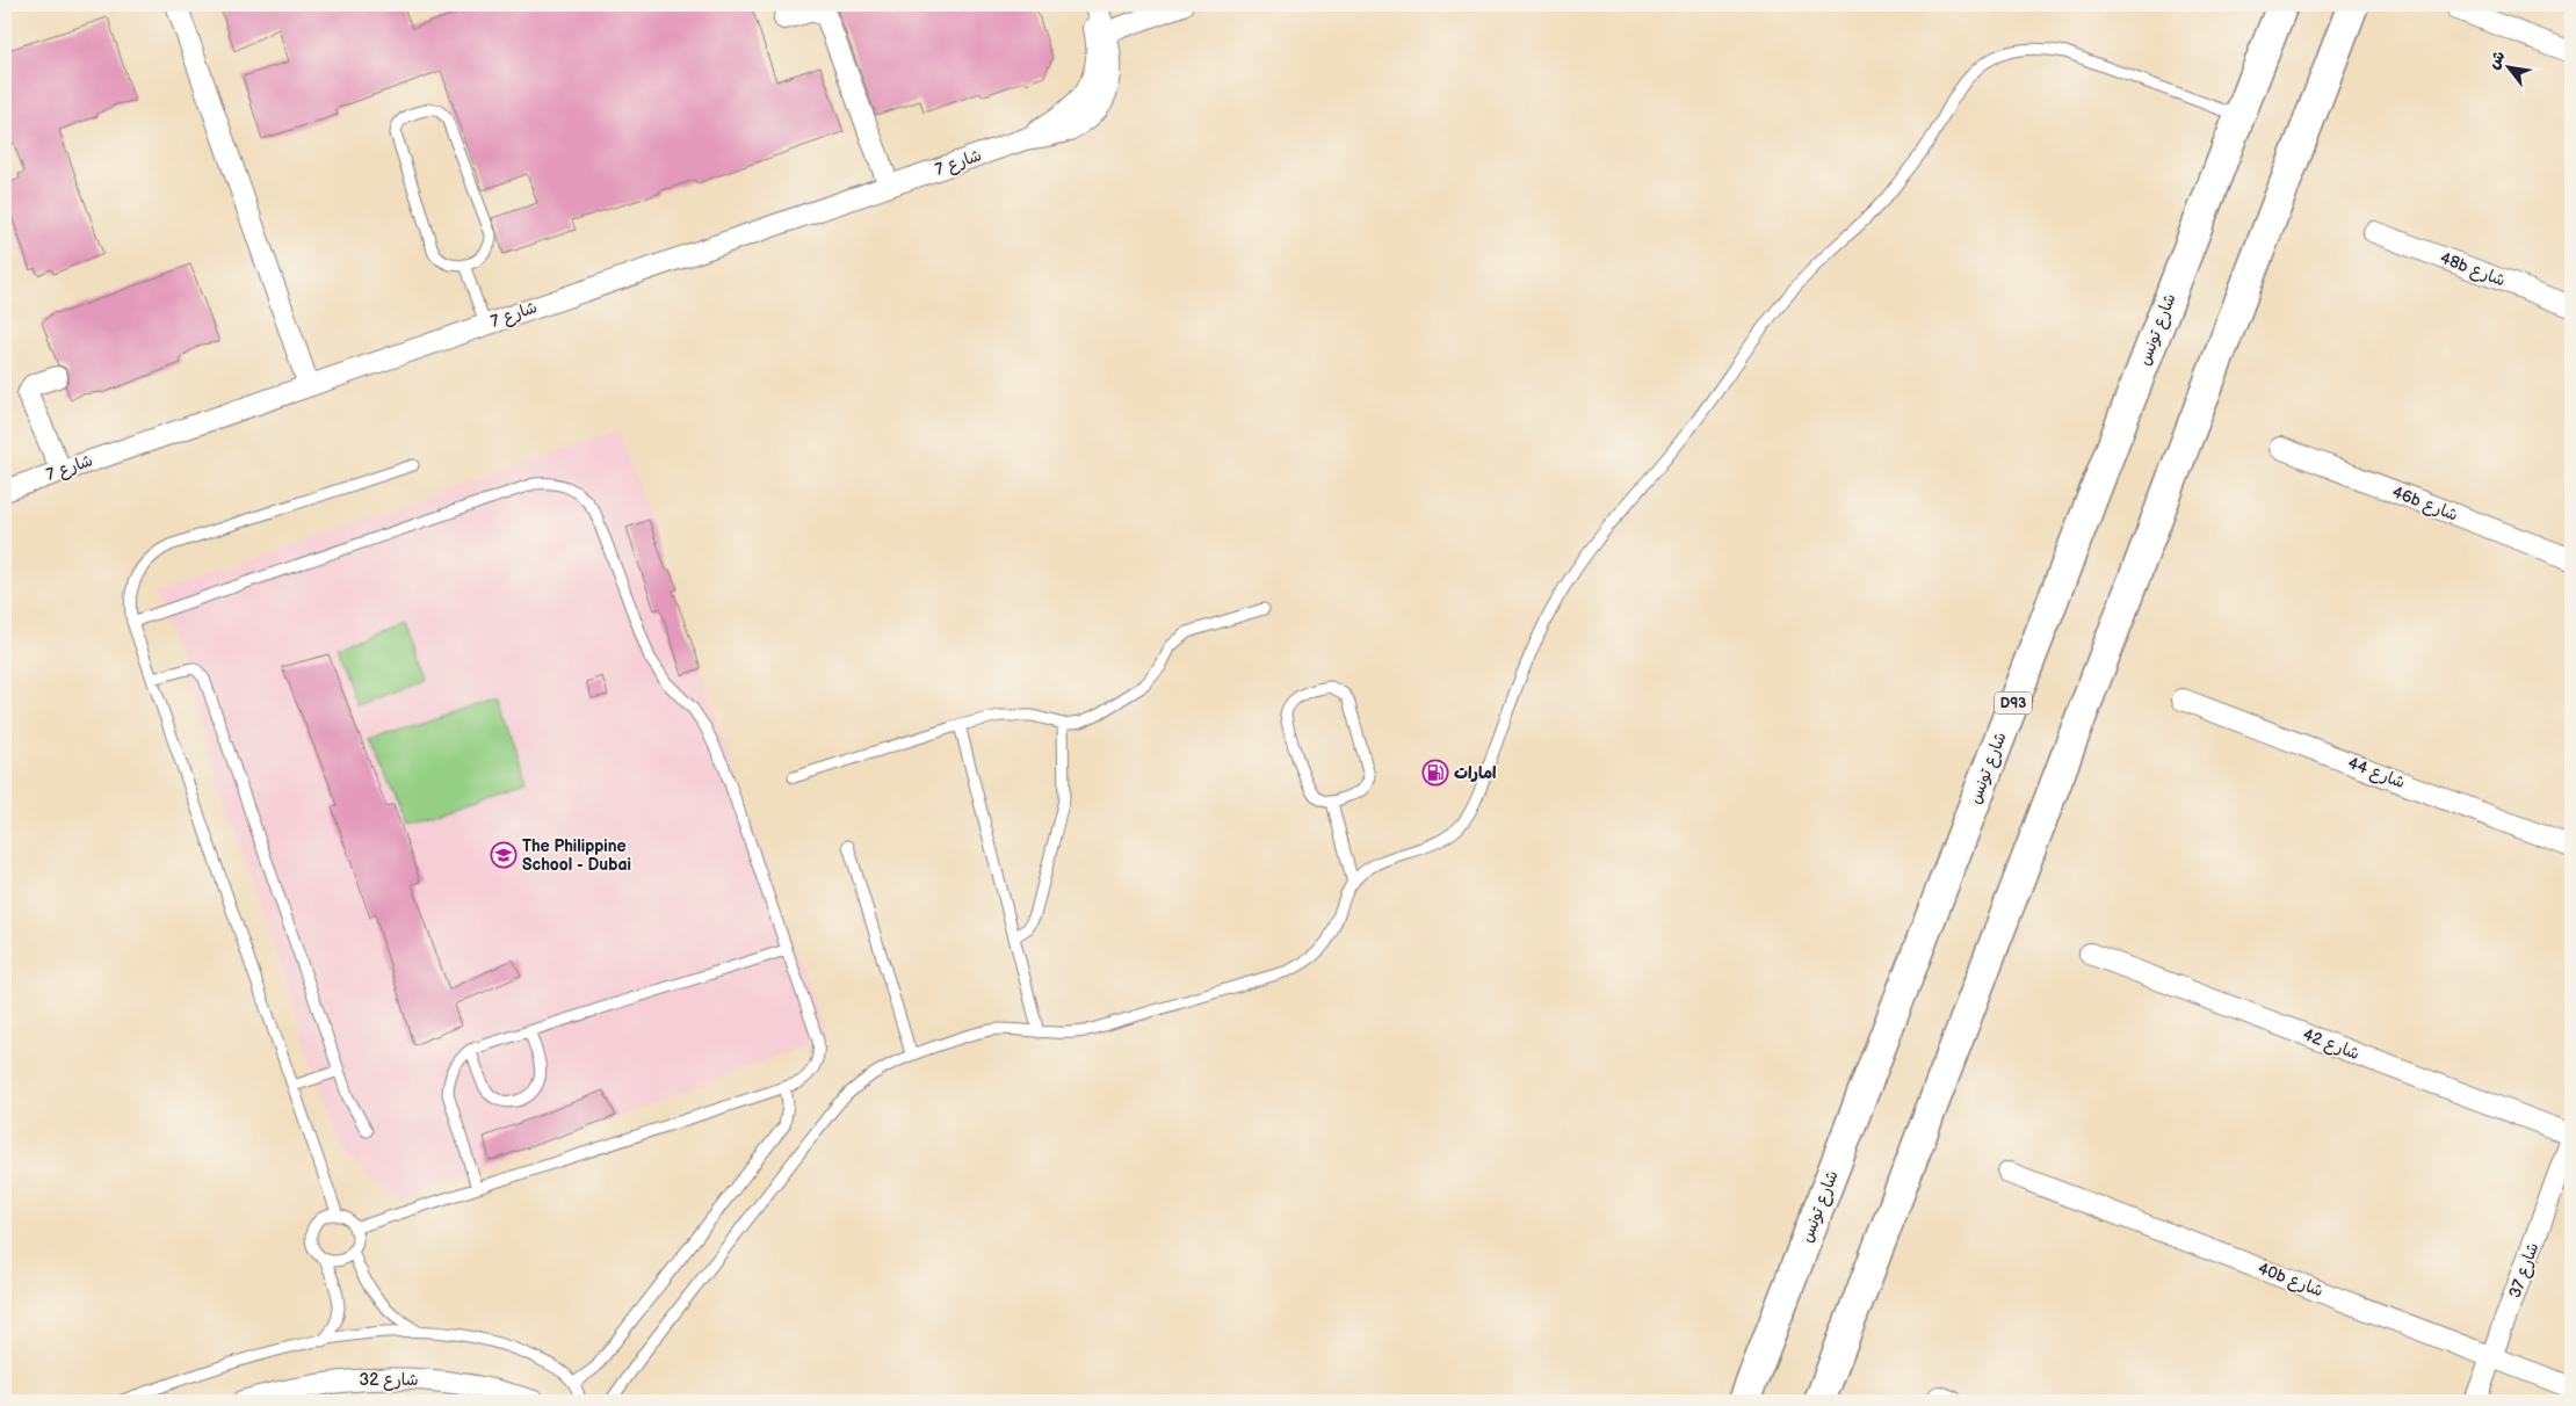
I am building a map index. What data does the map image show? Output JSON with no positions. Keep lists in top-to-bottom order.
{
  "streets": {
    "main road": ["شارع تونس", "D93"],
    "street": [
      "شارع 7",
      "48b شارع",
      "46b شارع",
      "شارع 44",
      "شارع 42",
      "شارع 37",
      "40b شارع",
      "شارع 32"
    ]
  },
  "crossings": [
    ["شارع 42", "شارع 37"],
    ["شارع 37", "40b شارع"]
  ],
  "places": {
    "fuel station": ["امارات"],
    "school or university": ["The Philippine School - Dubai"]
  },
  "north": "top left"
}
